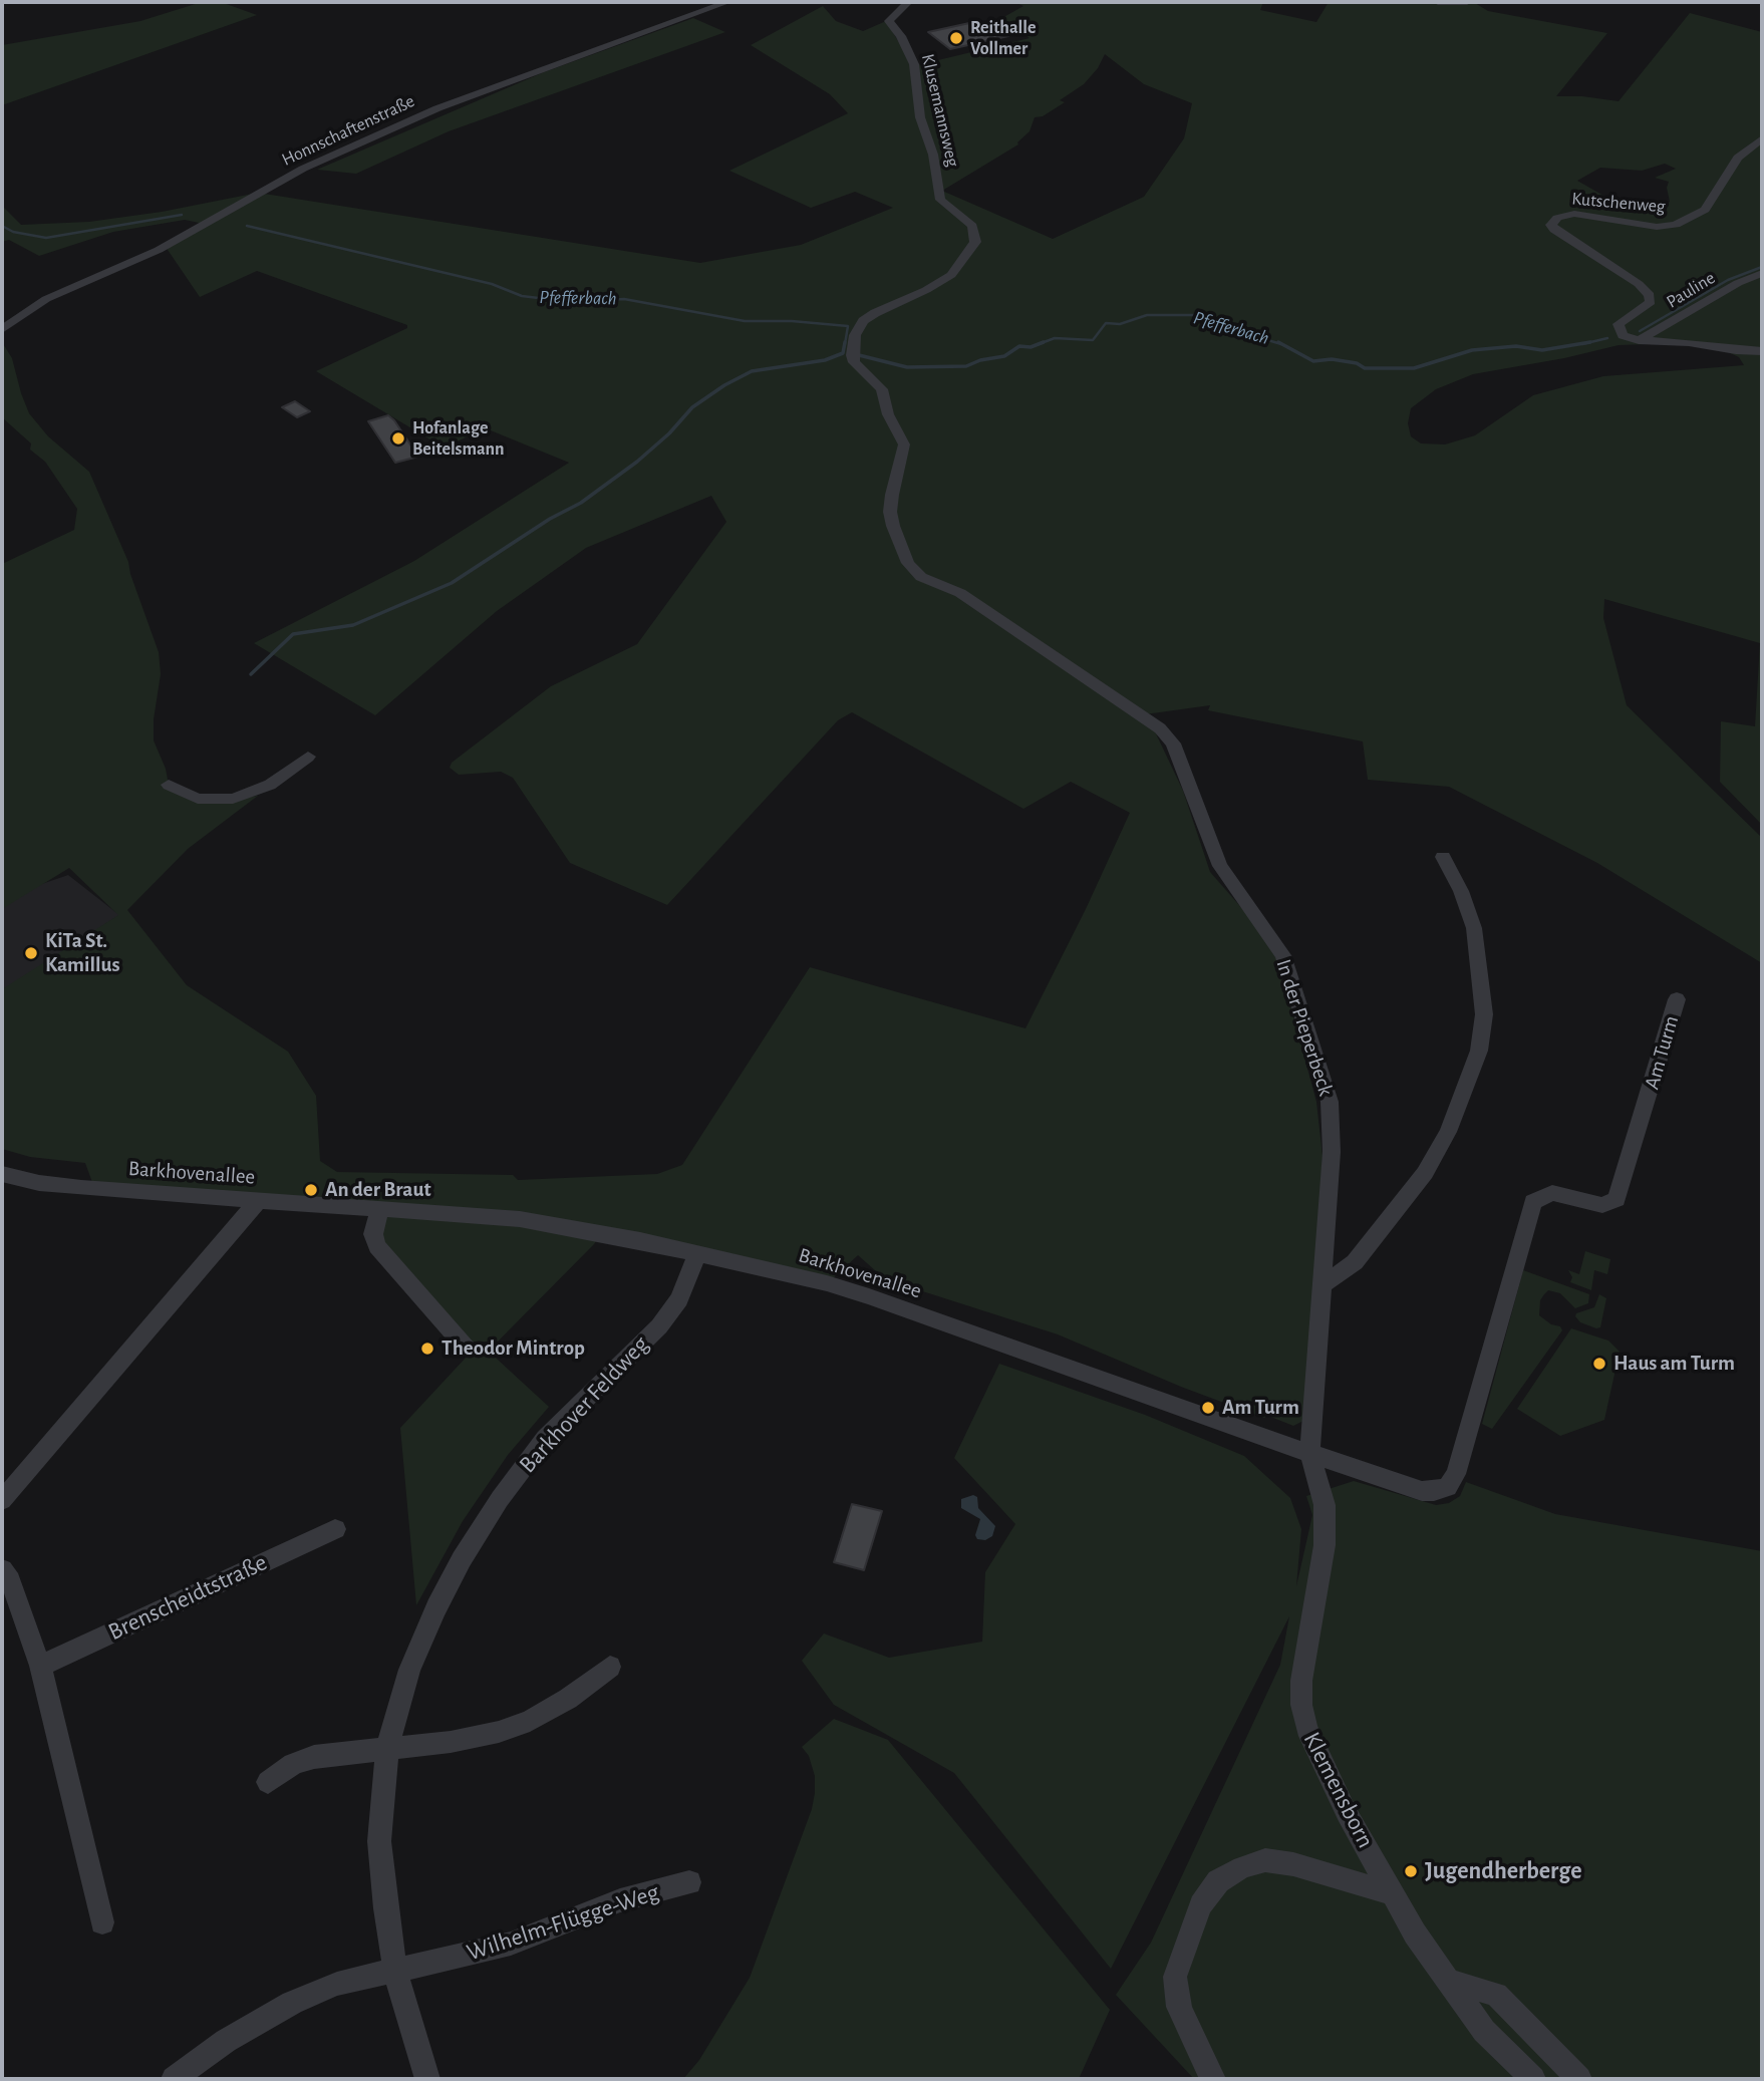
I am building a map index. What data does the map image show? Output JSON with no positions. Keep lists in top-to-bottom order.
{
  "streets": {
    "street": [
      "Klusemannsweg",
      "Honnschaftenstraße",
      "Kutschenweg",
      "Pauline",
      "In der Pieperbeck",
      "Am Turm",
      "Barkhovenallee",
      "Barkhover Feldweg",
      "Brenscheidtstraße",
      "Klemensborn",
      "Wilhelm-Flügge-Weg"
    ]
  },
  "crossings": [
    ["Klusemannsweg", "In der Pieperbeck"],
    ["Kutschenweg", "Pauline"],
    ["In der Pieperbeck", "Am Turm"],
    ["In der Pieperbeck", "Barkhovenallee"],
    ["In der Pieperbeck", "Klemensborn"],
    ["Am Turm", "Barkhovenallee"],
    ["Am Turm", "Klemensborn"],
    ["Barkhovenallee", "Barkhover Feldweg"],
    ["Barkhovenallee", "Klemensborn"],
    ["Barkhover Feldweg", "Wilhelm-Flügge-Weg"]
  ],
  "water": ["Pfefferbach"],
  "places": [
    "Reithalle Vollmer",
    "Hofanlage Beitelsmann",
    "KiTa St. Kamillus",
    "An der Braut",
    "Theodor Mintrop",
    "Haus am Turm",
    "Am Turm",
    "Jugendherberge"
  ]
}
